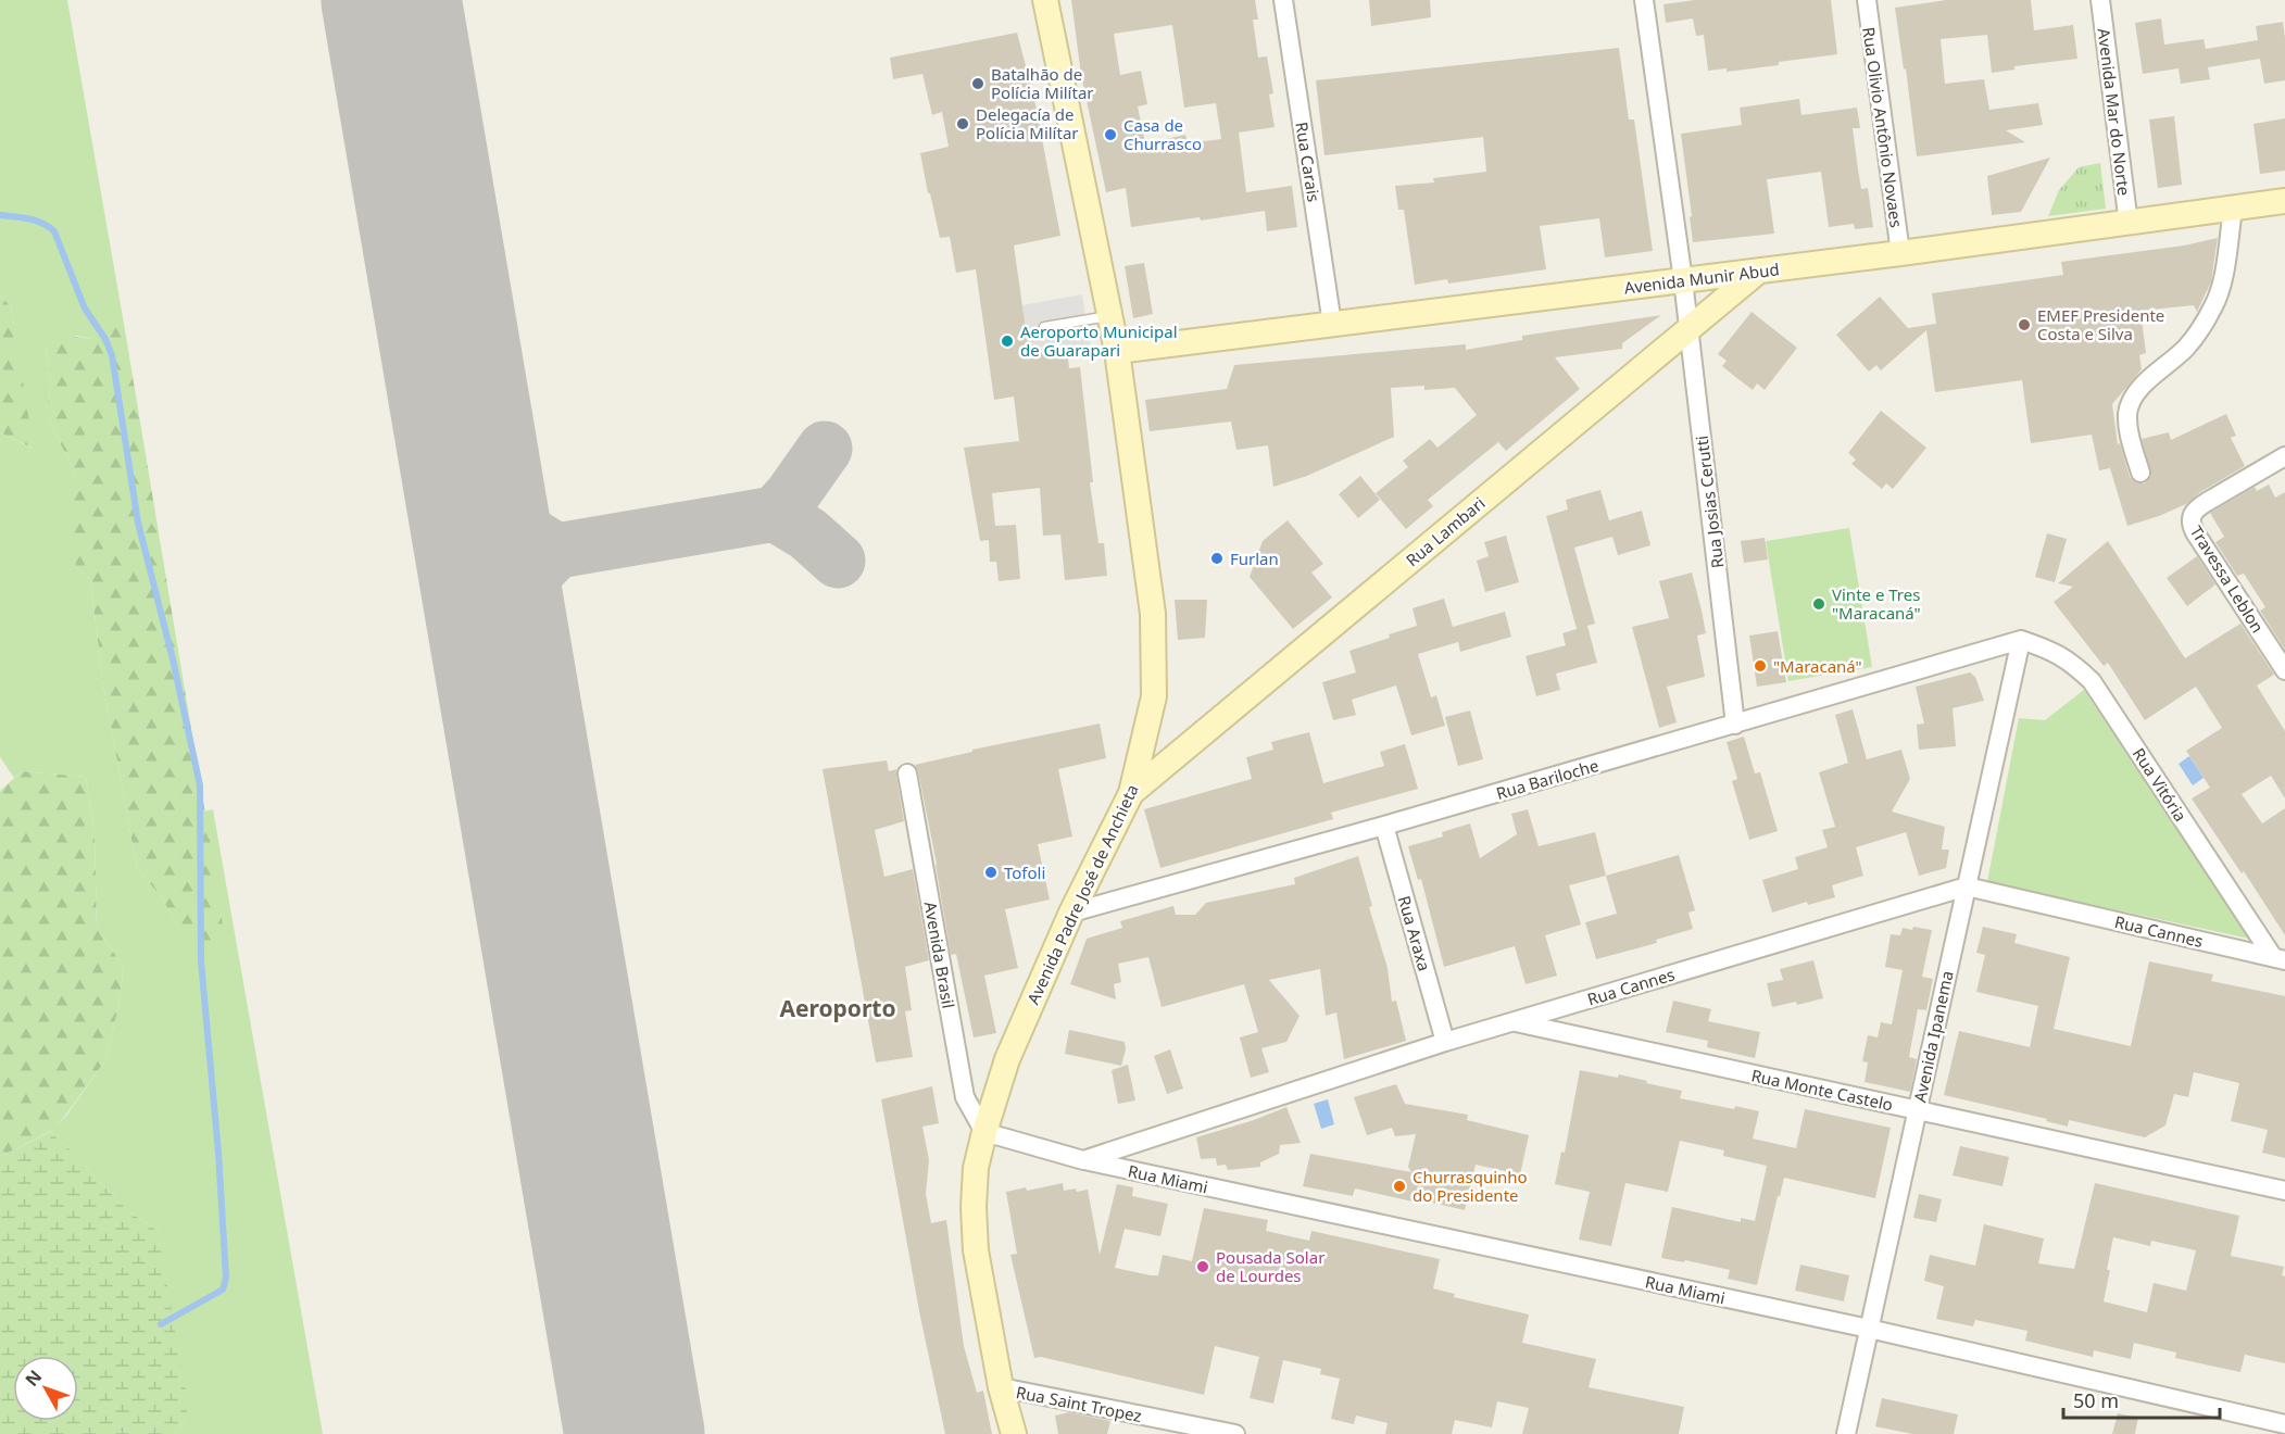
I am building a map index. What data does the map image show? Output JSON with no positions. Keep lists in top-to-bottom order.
{
  "streets": {
    "street": [
      "Avenida Mar do Norte",
      "Rua Olivio Antônio Novaes",
      "Rua Carais",
      "Avenida Munir Abud",
      "Rua Josias Cerutti",
      "Rua Lambari",
      "Travessa Leblon",
      "Rua Bariloche",
      "Rua Vitória",
      "Avenida Padre José de Anchieta",
      "Rua Cannes",
      "Rua Araxa",
      "Avenida Brasil",
      "Avenida Ipanema",
      "Rua Monte Castelo",
      "Rua Miami",
      "Rua Saint Tropez"
    ]
  },
  "crossings": [
    ["Avenida Mar do Norte", "Avenida Munir Abud"],
    ["Rua Olivio Antônio Novaes", "Avenida Munir Abud"],
    ["Rua Carais", "Avenida Munir Abud"],
    ["Avenida Munir Abud", "Rua Josias Cerutti"],
    ["Avenida Munir Abud", "Rua Lambari"],
    ["Avenida Munir Abud", "Avenida Padre José de Anchieta"],
    ["Rua Josias Cerutti", "Rua Lambari"],
    ["Rua Josias Cerutti", "Rua Bariloche"],
    ["Rua Lambari", "Avenida Padre José de Anchieta"],
    ["Rua Bariloche", "Rua Vitória"],
    ["Rua Bariloche", "Avenida Padre José de Anchieta"],
    ["Rua Bariloche", "Rua Araxa"],
    ["Rua Bariloche", "Avenida Ipanema"],
    ["Rua Vitória", "Rua Cannes"],
    ["Rua Vitória", "Avenida Ipanema"],
    ["Avenida Padre José de Anchieta", "Avenida Brasil"],
    ["Avenida Padre José de Anchieta", "Rua Saint Tropez"],
    ["Rua Cannes", "Rua Araxa"],
    ["Rua Cannes", "Avenida Ipanema"],
    ["Rua Cannes", "Rua Monte Castelo"],
    ["Rua Cannes", "Rua Miami"],
    ["Avenida Ipanema", "Rua Monte Castelo"],
    ["Avenida Ipanema", "Rua Miami"]
  ],
  "districts": ["Aeroporto"],
  "places": [
    "Batalhão de Polícia Milítar",
    "Delegacía de Polícia Milítar",
    "Casa de Churrasco",
    "EMEF Presidente Costa e Silva",
    "Aeroporto Municipal de Guarapari",
    "Furlan",
    "Vinte e Tres \"Maracaná\"",
    "\"Maracaná\"",
    "Tofoli",
    "Churrasquinho do Presidente",
    "Pousada Solar de Lourdes"
  ],
  "scale_bar": "50 m",
  "north": "top left"
}
